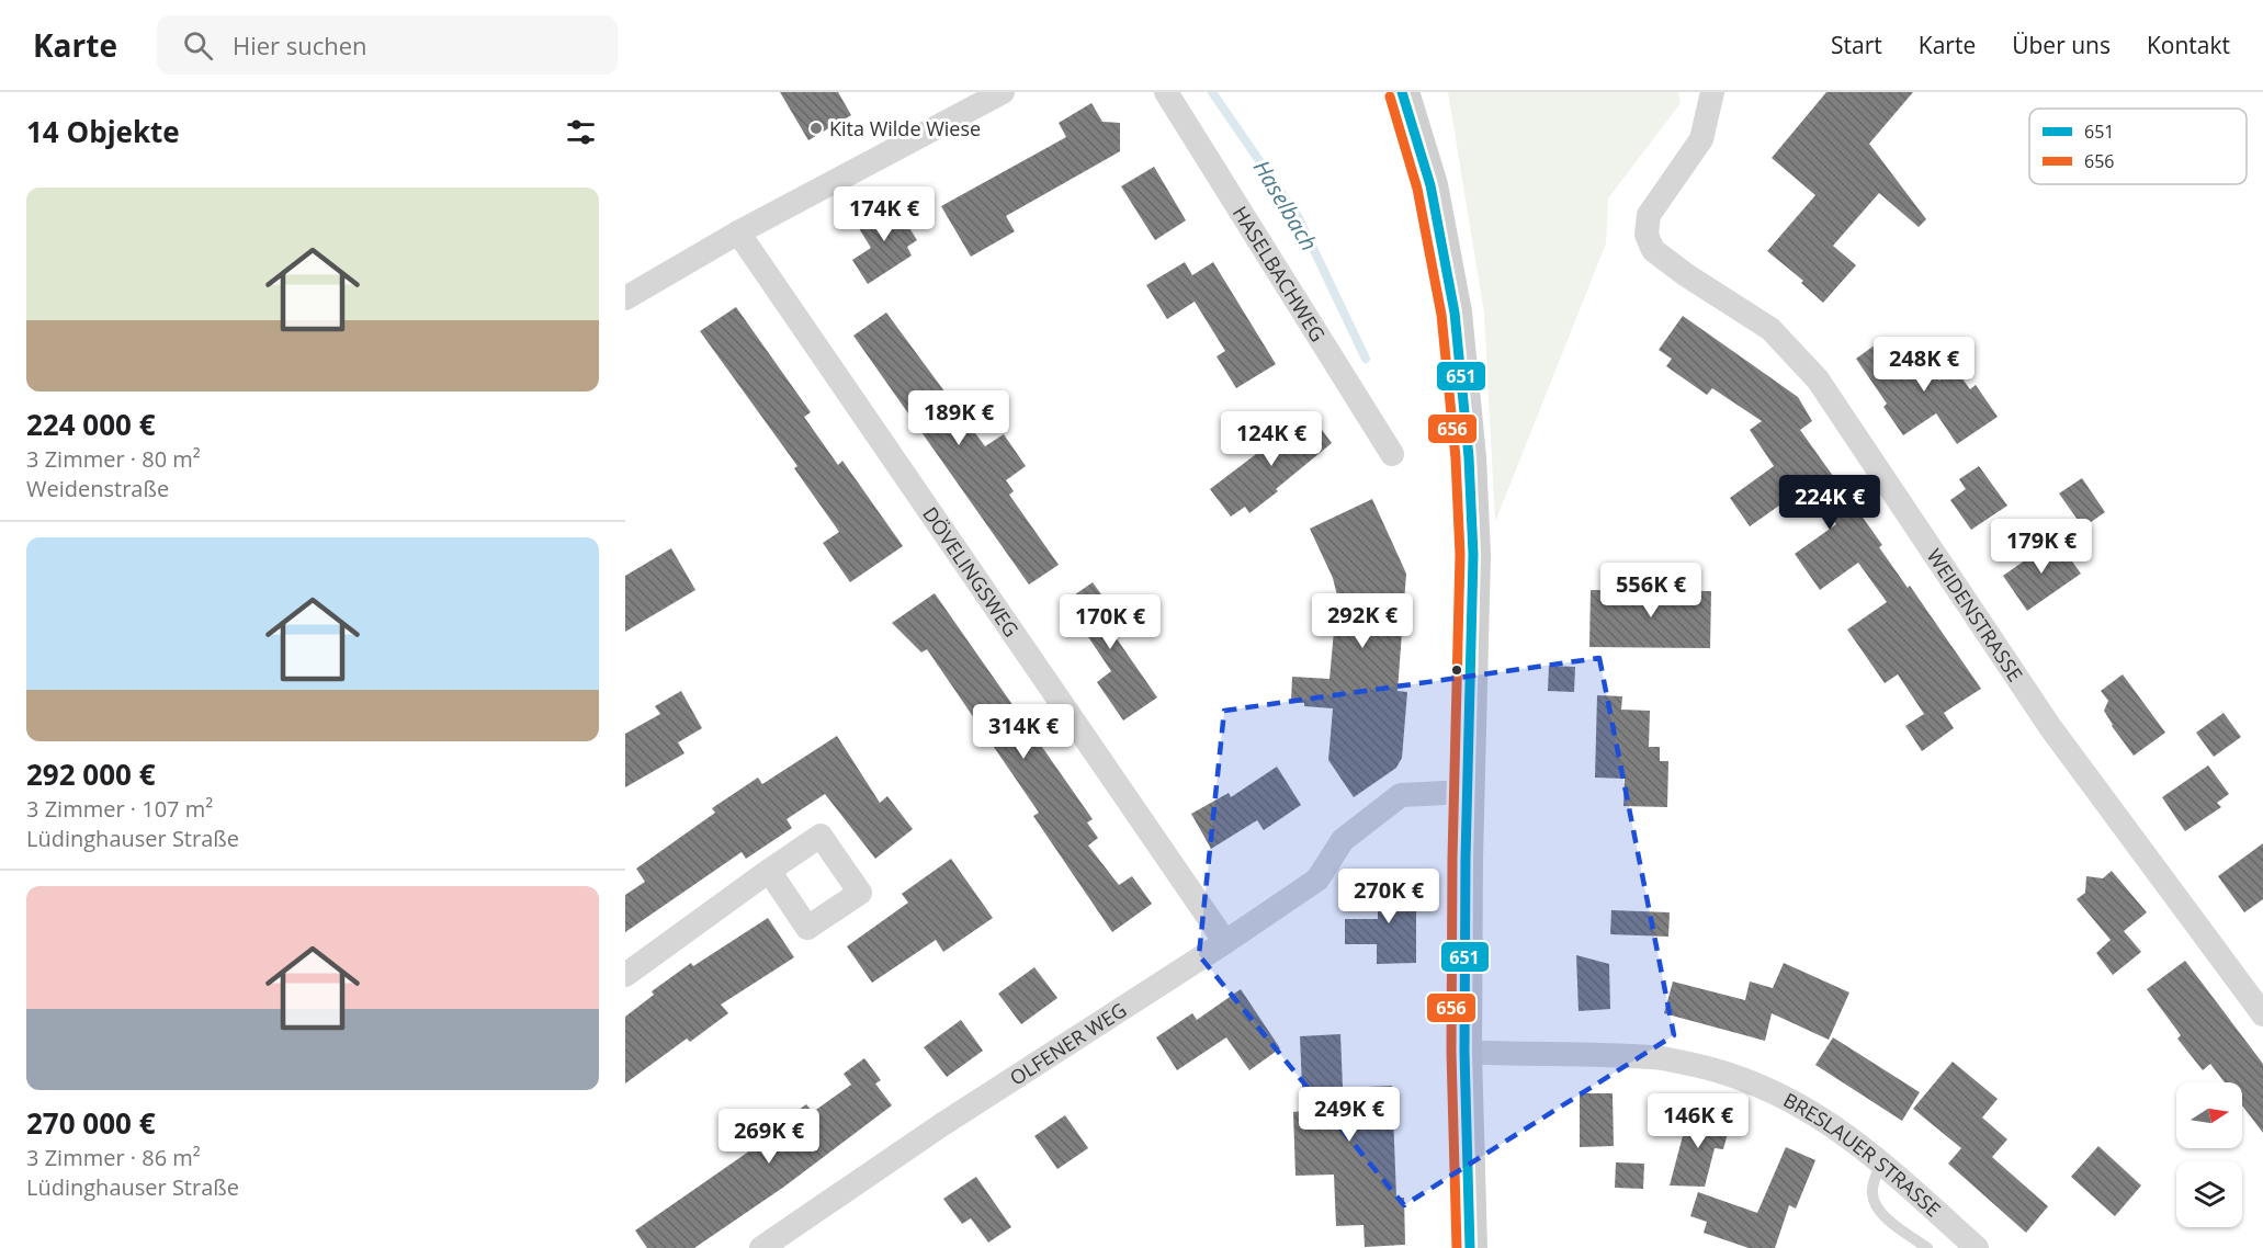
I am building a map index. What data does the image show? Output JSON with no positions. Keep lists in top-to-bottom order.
{
  "streets": {
    "street": [
      "HASELBACHWEG",
      "DÖVELINGSWEG",
      "WEIDENSTRASSE",
      "OLFENER WEG",
      "BRESLAUER STRASSE"
    ]
  },
  "crossings": [
    ["DÖVELINGSWEG", "OLFENER WEG"]
  ],
  "water": ["Haselbach"],
  "places": ["Kita Wilde Wiese"],
  "lines": ["transit line 651", "transit line 656"],
  "legend": ["651", "656"],
  "north": "right",
  "page": {
    "header": "Karte",
    "search": "Hier suchen",
    "nav": [
      "Start",
      "Karte",
      "Über uns",
      "Kontakt"
    ],
    "heading": "14 Objekte",
    "list": [
      {
        "name": "224 000 €",
        "note": "3 Zimmer · 80 m² · Weidenstraße"
      },
      {
        "name": "292 000 €",
        "note": "3 Zimmer · 107 m² · Lüdinghauser Straße"
      },
      {
        "name": "270 000 €",
        "note": "3 Zimmer · 86 m² · Lüdinghauser Straße"
      }
    ],
    "price": [
      "174K €",
      "248K €",
      "189K €",
      "124K €",
      "224K €",
      "179K €",
      "556K €",
      "292K €",
      "170K €",
      "314K €",
      "270K €",
      "249K €",
      "146K €",
      "269K €"
    ]
  }
}
